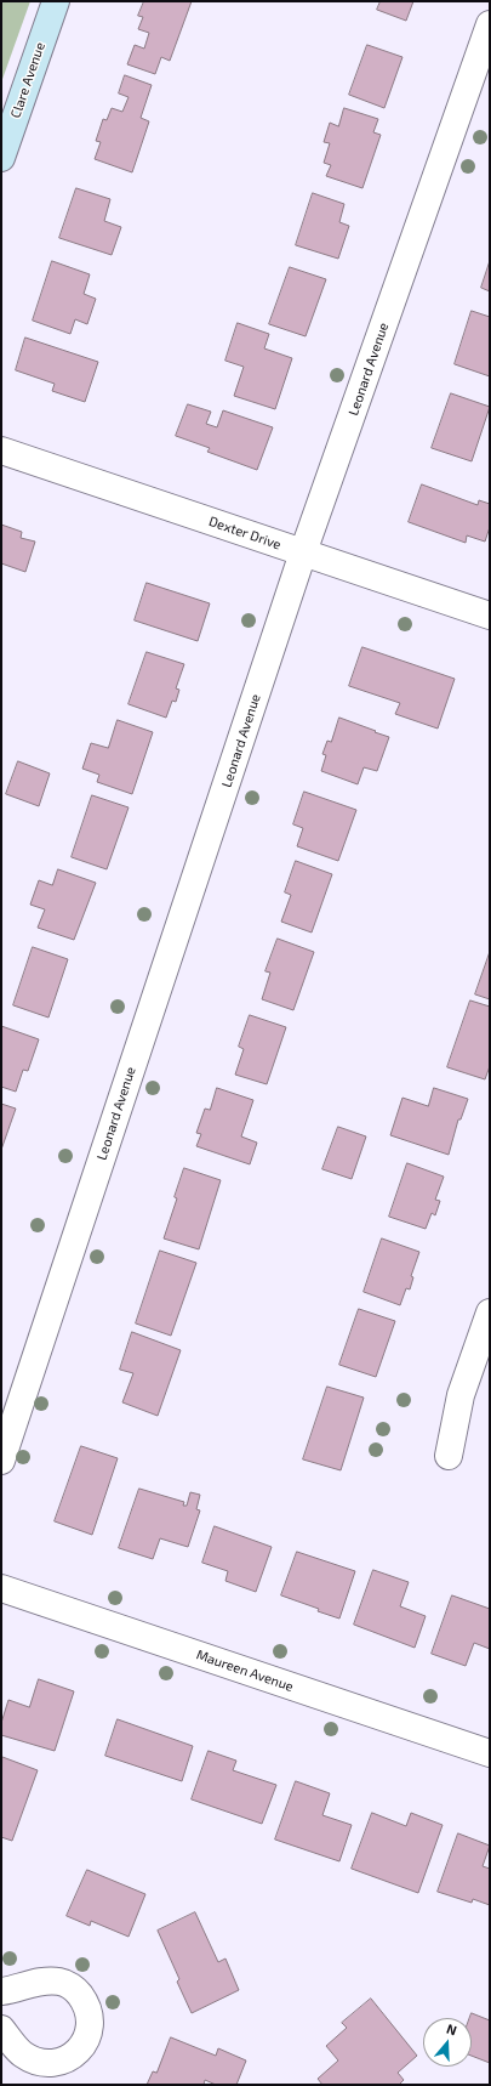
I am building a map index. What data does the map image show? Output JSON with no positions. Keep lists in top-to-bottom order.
{
  "streets": {
    "street": [
      "Clare Avenue",
      "Leonard Avenue",
      "Dexter Drive",
      "Maureen Avenue"
    ]
  },
  "crossings": [
    ["Leonard Avenue", "Dexter Drive"]
  ],
  "north": "top"
}
